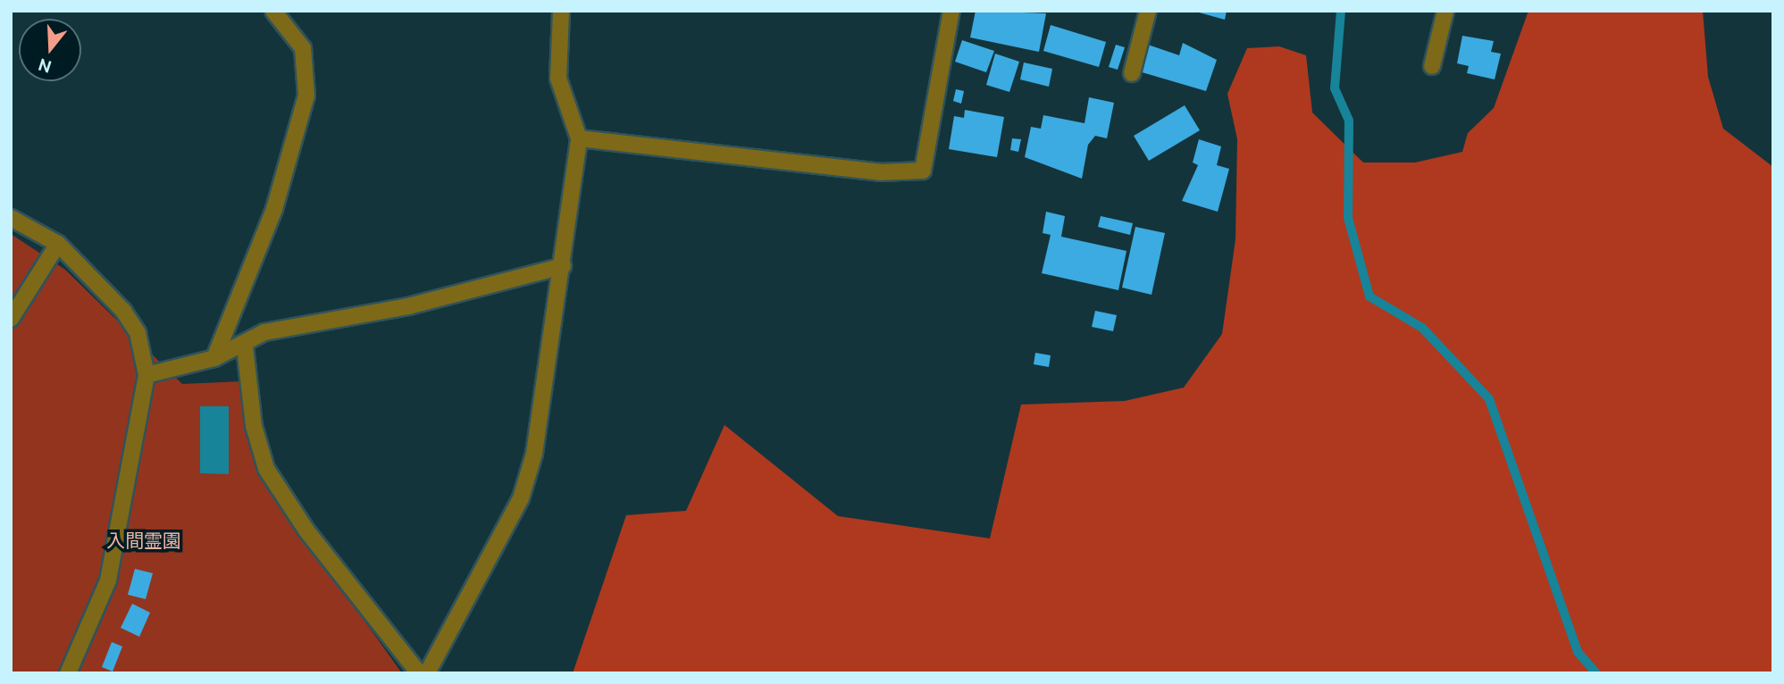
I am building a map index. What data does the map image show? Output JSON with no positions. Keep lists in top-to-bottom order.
{
  "parks": ["入間霊園"],
  "north": "bottom"
}
